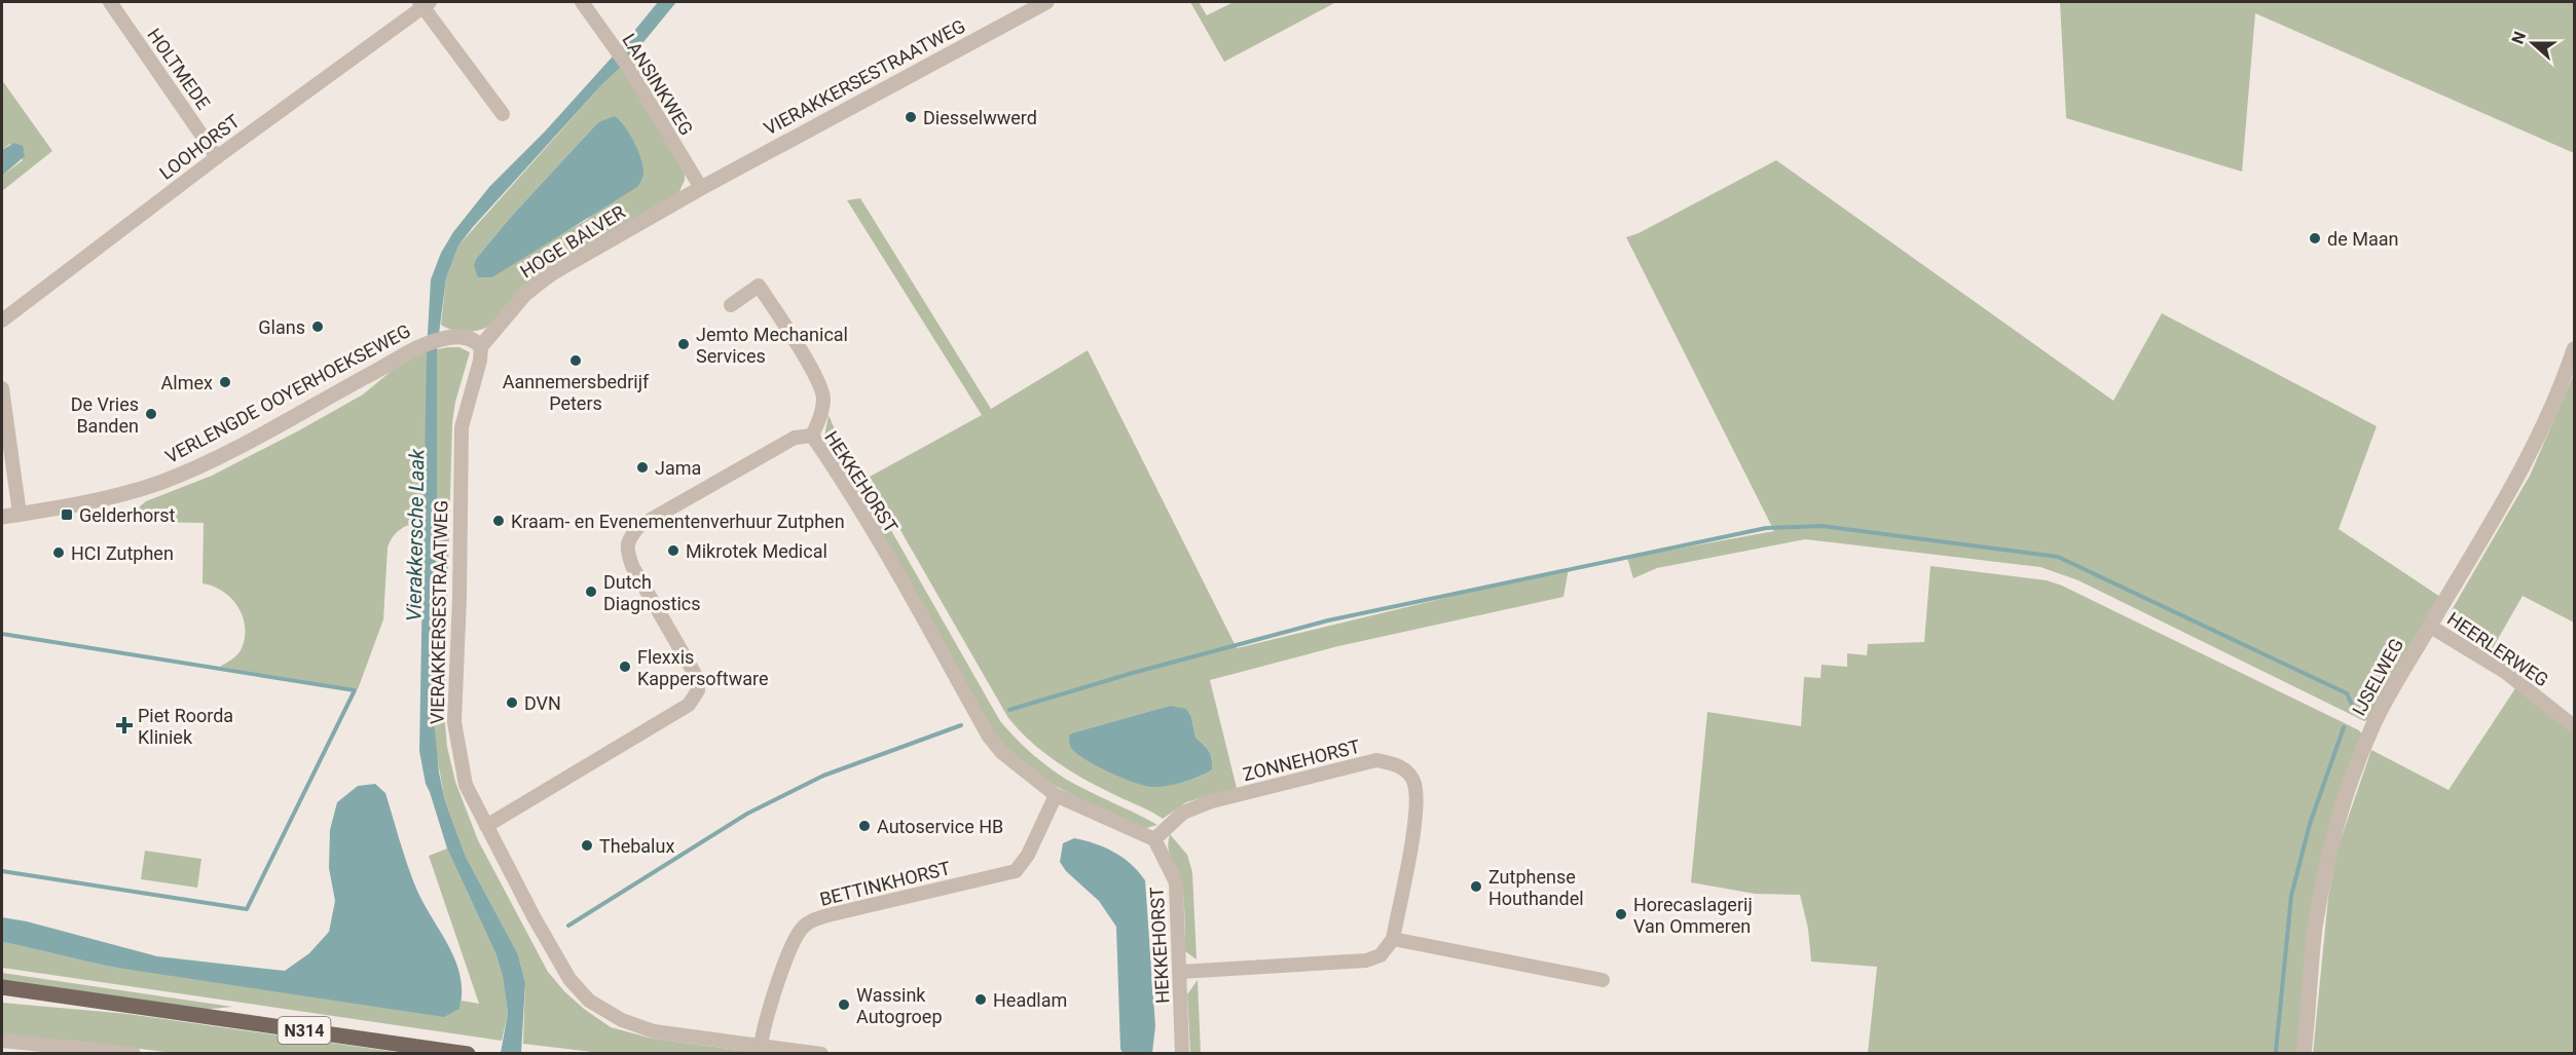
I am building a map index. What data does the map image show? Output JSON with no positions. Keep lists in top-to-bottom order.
{
  "streets": {
    "main road": ["N314"],
    "street": [
      "HOLTMEDE",
      "VIERAKKERSESTRAATWEG",
      "LANSINKWEG",
      "LOOHORST",
      "HOGE BALVER",
      "VERLENGDE OOYERHOEKSEWEG",
      "HEKKEHORST",
      "HEERLERWEG",
      "IJSELWEG",
      "ZONNEHORST",
      "BETTINKHORST"
    ]
  },
  "crossings": [
    ["HOLTMEDE", "LOOHORST"],
    ["VIERAKKERSESTRAATWEG", "LANSINKWEG"],
    ["VIERAKKERSESTRAATWEG", "HOGE BALVER"],
    ["VIERAKKERSESTRAATWEG", "VERLENGDE OOYERHOEKSEWEG"],
    ["VIERAKKERSESTRAATWEG", "HEKKEHORST"],
    ["VIERAKKERSESTRAATWEG", "BETTINKHORST"],
    ["LANSINKWEG", "HOGE BALVER"],
    ["HOGE BALVER", "VERLENGDE OOYERHOEKSEWEG"],
    ["HEKKEHORST", "ZONNEHORST"],
    ["HEKKEHORST", "BETTINKHORST"],
    ["HEERLERWEG", "IJSELWEG"]
  ],
  "water": ["Vierakkersche Laak"],
  "places": {
    "other": [
      "Diesselwwerd",
      "de Maan",
      "Glans",
      "Jemto Mechanical Services",
      "Aannemersbedrijf Peters",
      "Almex",
      "De Vries Banden",
      "Jama",
      "Kraam- en Evenementenverhuur Zutphen",
      "Mikrotek Medical",
      "HCI Zutphen",
      "Dutch Diagnostics",
      "Flexxis Kappersoftware",
      "DVN",
      "Autoservice HB",
      "Thebalux",
      "Zutphense Houthandel",
      "Horecaslagerij Van Ommeren",
      "Headlam",
      "Wassink Autogroep"
    ],
    "transit": ["Gelderhorst"],
    "health": ["Piet Roorda Kliniek"]
  },
  "north": "left"
}
